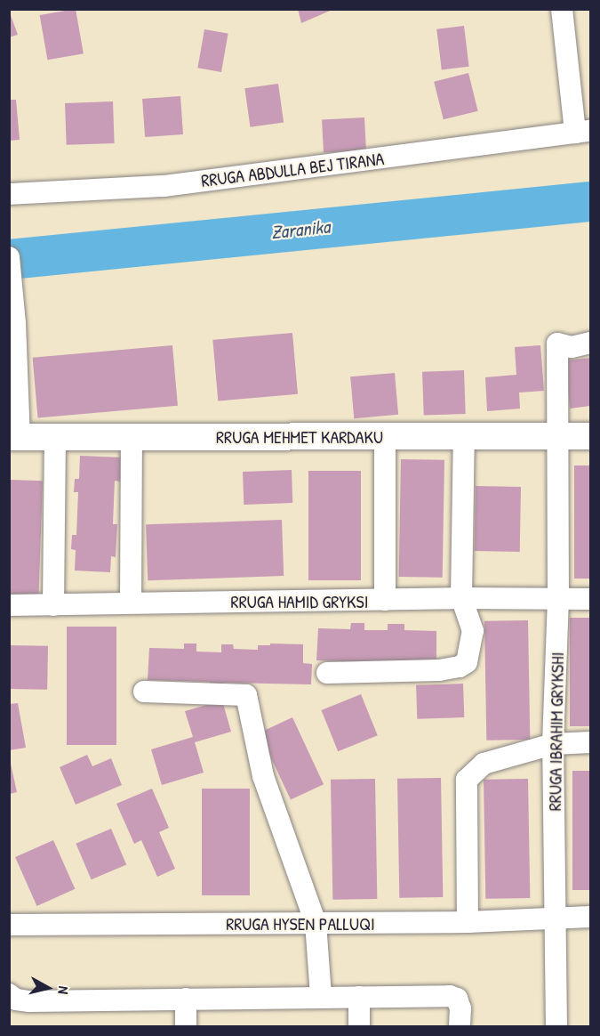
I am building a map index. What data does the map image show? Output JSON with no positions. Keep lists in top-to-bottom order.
{
  "streets": {
    "street": [
      "RRUGA ABDULLA BEJ TIRANA",
      "RRUGA MEHMET KARDAKU",
      "RRUGA HAMID GRYKSI",
      "RRUGA IBRAHIM GRYKSHI",
      "RRUGA HYSEN PALLUQI"
    ]
  },
  "crossings": [
    ["RRUGA MEHMET KARDAKU", "RRUGA IBRAHIM GRYKSHI"],
    ["RRUGA HAMID GRYKSI", "RRUGA IBRAHIM GRYKSHI"],
    ["RRUGA IBRAHIM GRYKSHI", "RRUGA HYSEN PALLUQI"]
  ],
  "water": ["Zaranika"],
  "north": "right"
}
